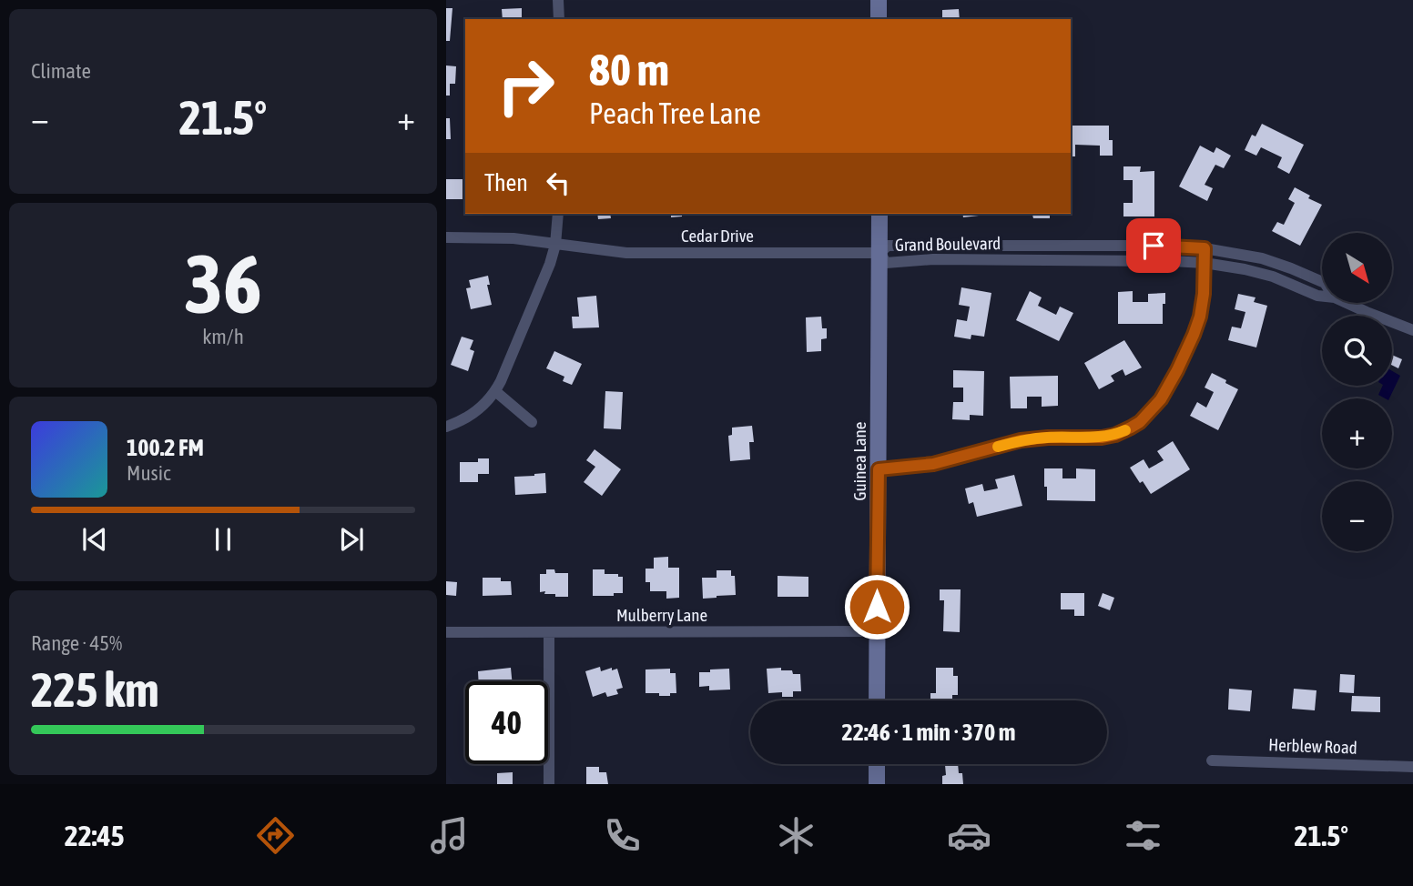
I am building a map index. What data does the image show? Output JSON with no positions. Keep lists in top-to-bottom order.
{
  "streets": {
    "street": [
      "Cedar Drive",
      "Grand Boulevard",
      "Guinea Lane",
      "Mulberry Lane",
      "Herblew Road"
    ]
  },
  "crossings": [
    ["Cedar Drive", "Grand Boulevard"],
    ["Cedar Drive", "Guinea Lane"],
    ["Grand Boulevard", "Guinea Lane"],
    ["Guinea Lane", "Mulberry Lane"]
  ],
  "north": "bottom right",
  "page": {
    "tile": [
      "Climate",
      ["36", "km/h"],
      ["Range · 45%", "225 km"]
    ],
    "turn": ["80 m", "Peach Tree Lane"],
    "heat": ["−", "21.5°", "+"],
    "then": "Then",
    "map_buttons": ["+", "−"],
    "song": ["100.2 FM", "Music"],
    "limit": "40",
    "trip": "22:46 · 1 min · 370 m",
    "tabs": ["22:45", "21.5°"]
  }
}
